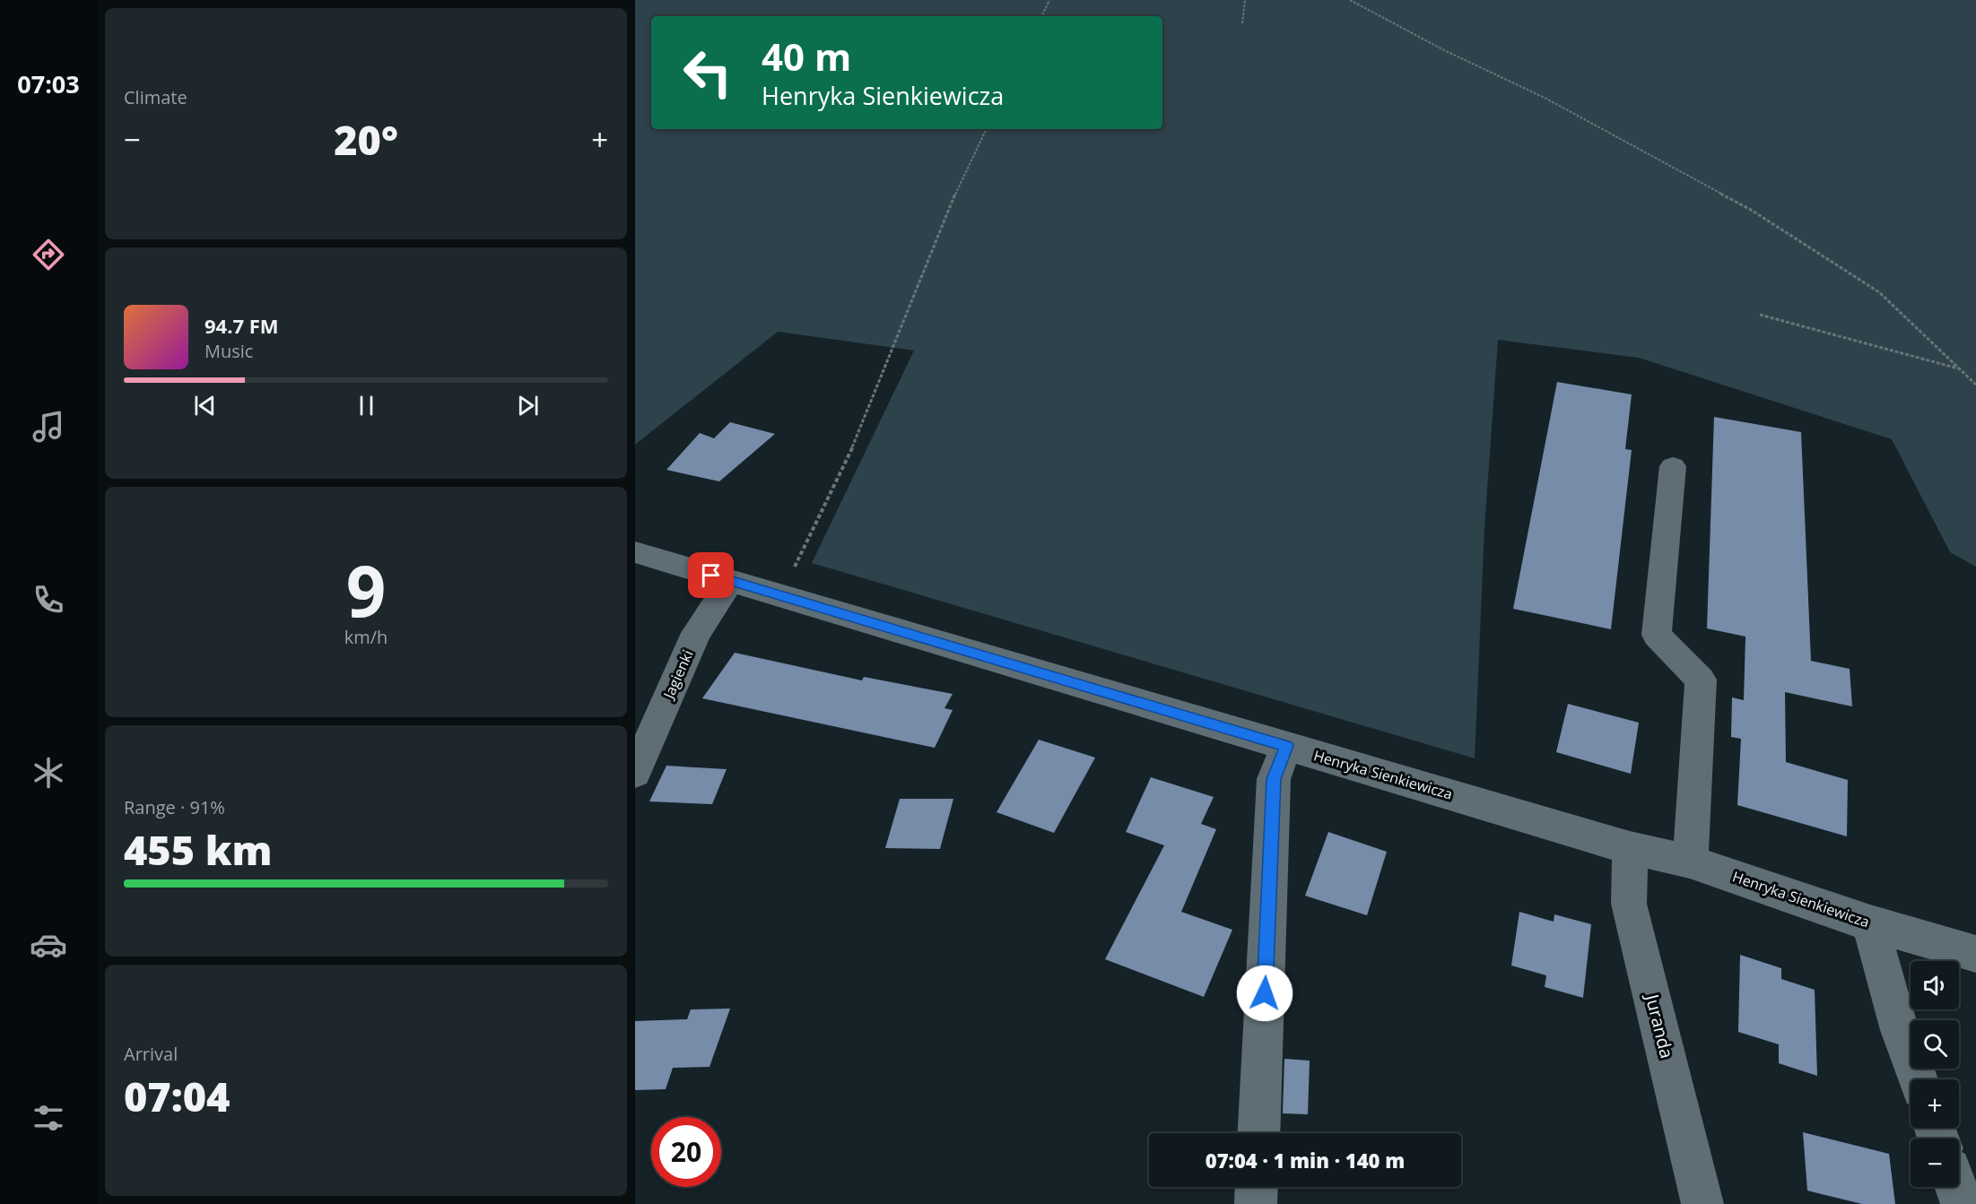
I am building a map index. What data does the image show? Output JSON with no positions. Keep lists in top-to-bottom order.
{
  "streets": {
    "street": ["Jagienki", "Henryka Sienkiewicza", "Juranda"]
  },
  "crossings": [
    ["Jagienki", "Henryka Sienkiewicza"],
    ["Henryka Sienkiewicza", "Juranda"]
  ],
  "page": {
    "tabs": "07:03",
    "tile": [
      "Climate",
      ["9", "km/h"],
      ["Range · 91%", "455 km"],
      ["Arrival", "07:04"]
    ],
    "turn": ["40 m", "Henryka Sienkiewicza"],
    "heat": ["−", "20°", "+"],
    "song": ["94.7 FM", "Music"],
    "map_buttons": ["+", "−"],
    "limit": "20",
    "trip": "07:04 · 1 min · 140 m"
  }
}
